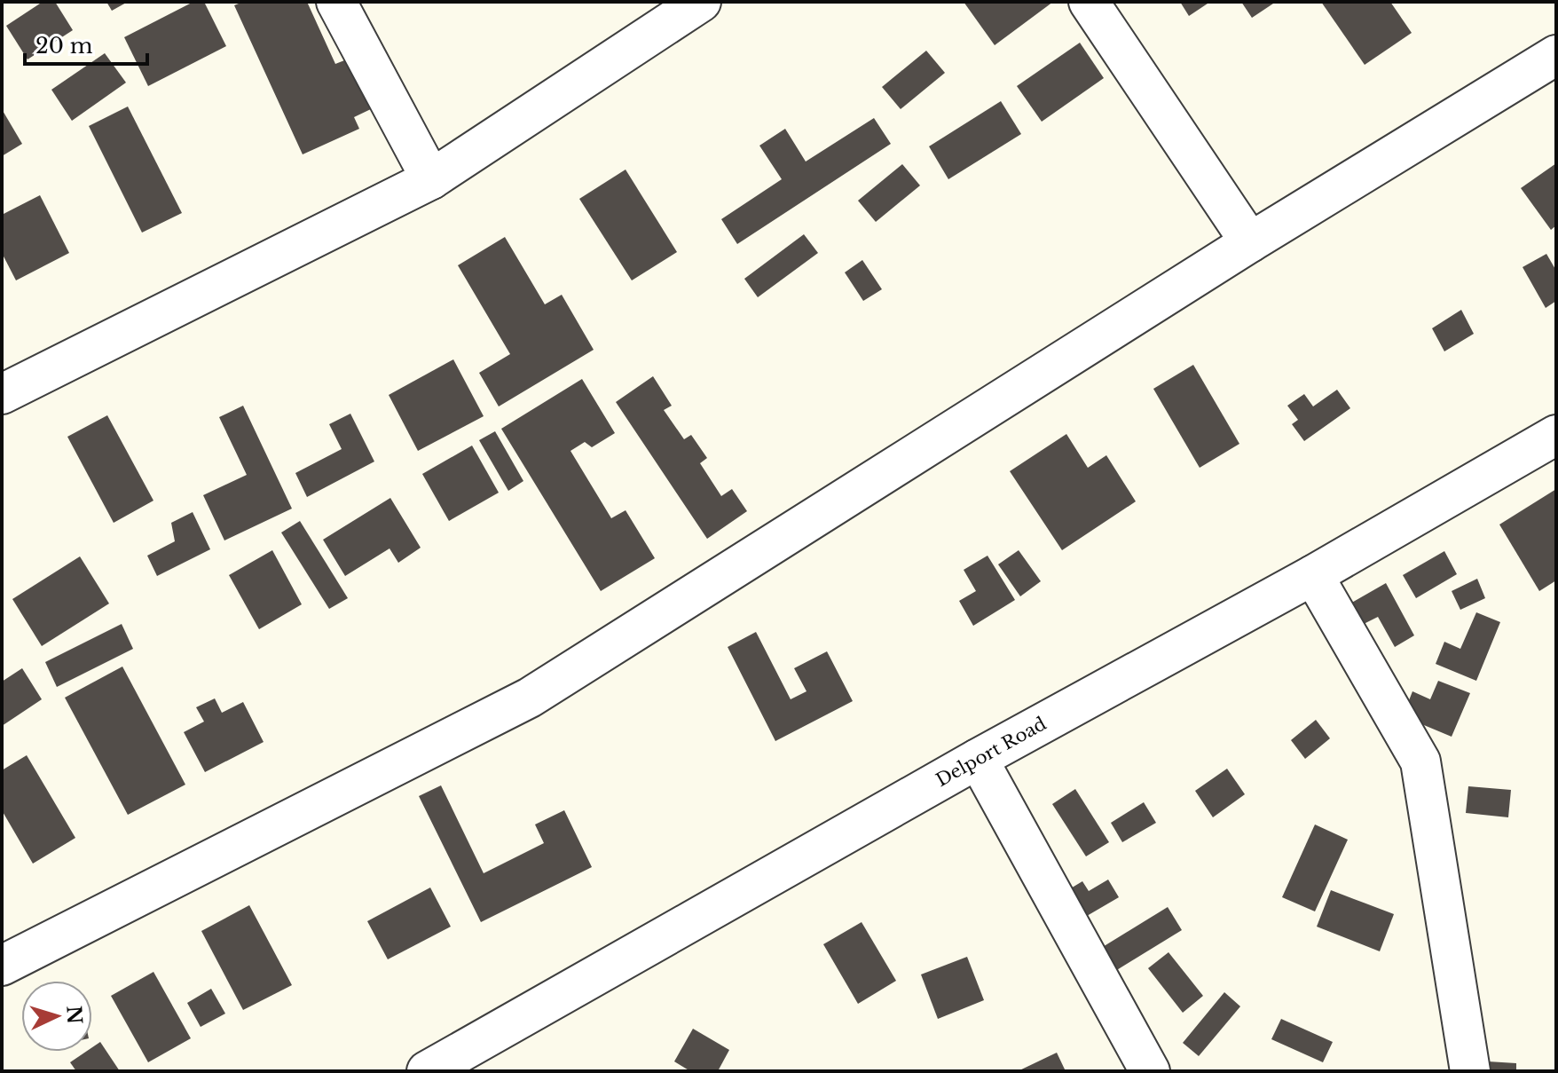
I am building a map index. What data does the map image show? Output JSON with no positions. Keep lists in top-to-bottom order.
{
  "streets": {
    "street": ["Delport Road"]
  },
  "scale_bar": "20 m",
  "north": "right"
}
